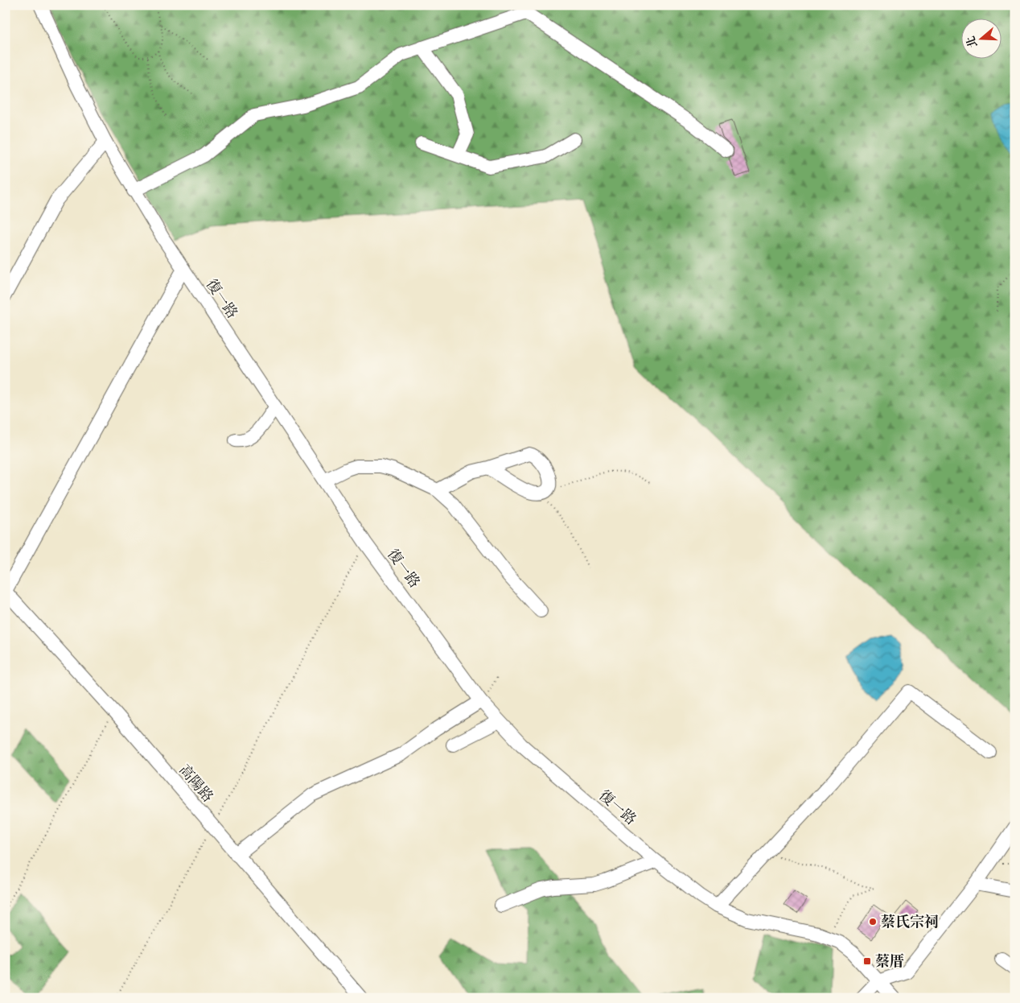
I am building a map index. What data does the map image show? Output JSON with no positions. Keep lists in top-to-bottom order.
{
  "streets": {
    "street": ["復一路", "高陽路"]
  },
  "places": {
    "other": ["蔡氏宗祠"],
    "transit": ["蔡厝"]
  },
  "north": "left"
}
